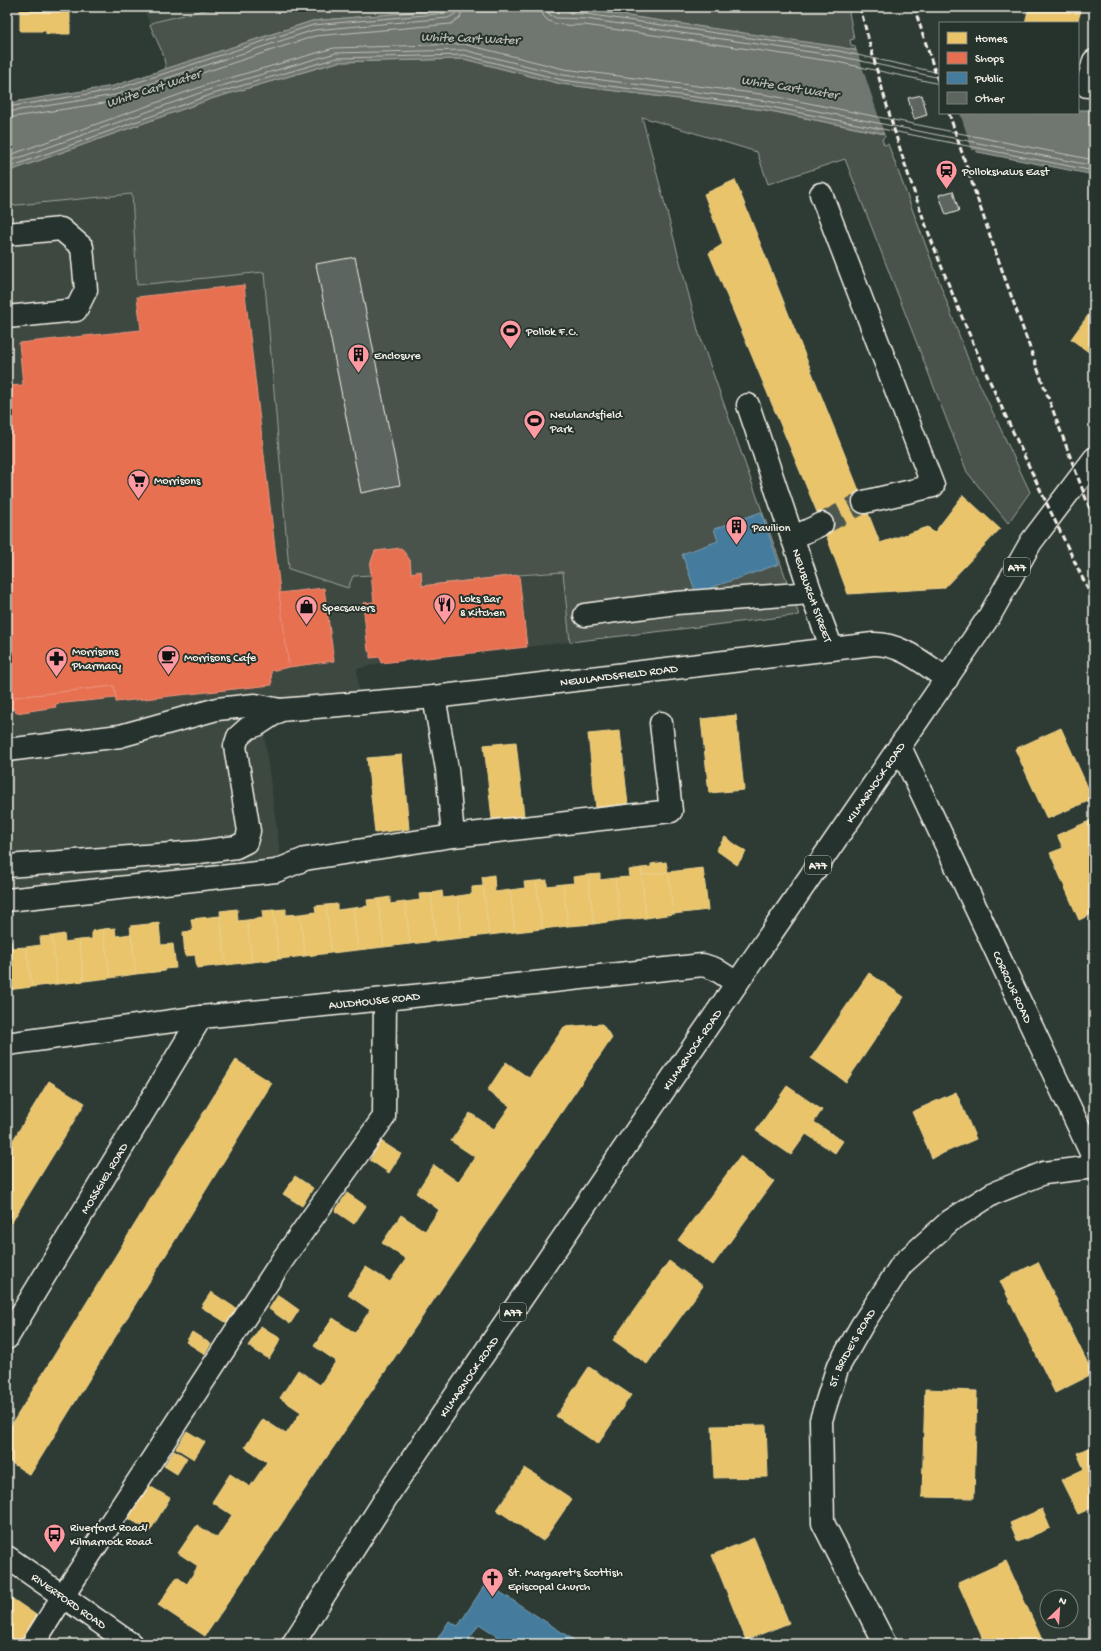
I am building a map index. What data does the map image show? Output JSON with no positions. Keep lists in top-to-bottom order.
{
  "streets": {
    "street": [
      "A77",
      "NEWBURGH STREET",
      "NEWLANDSFIELD ROAD",
      "KILMARNOCK ROAD",
      "CORROUR ROAD",
      "AULDHOUSE ROAD",
      "MOSSGIEL ROAD",
      "ST. BRIDE'S ROAD",
      "RIVERFORD ROAD"
    ]
  },
  "crossings": [
    ["NEWBURGH STREET", "NEWLANDSFIELD ROAD"],
    ["NEWLANDSFIELD ROAD", "KILMARNOCK ROAD"],
    ["KILMARNOCK ROAD", "CORROUR ROAD"],
    ["KILMARNOCK ROAD", "AULDHOUSE ROAD"],
    ["AULDHOUSE ROAD", "MOSSGIEL ROAD"]
  ],
  "water": ["White Cart Water"],
  "places": {
    "station": ["Pollokshaws East"],
    "sports": ["Pollok F.C.", "Newlandsfield Park"],
    "building": ["Enclosure", "Pavilion"],
    "supermarket": ["Morrisons"],
    "restaurant": ["Loks Bar & Kitchen"],
    "shop": ["Specsavers"],
    "cafe": ["Morrisons Cafe"],
    "pharmacy": ["Morrisons Pharmacy"],
    "bus stop": ["Riverford Road/ Kilmarnock Road"],
    "church": ["St. Margaret's Scottish Episcopal Church"]
  },
  "legend": [
    "Homes",
    "Shops",
    "Public",
    "Other"
  ],
  "north": "top right"
}
